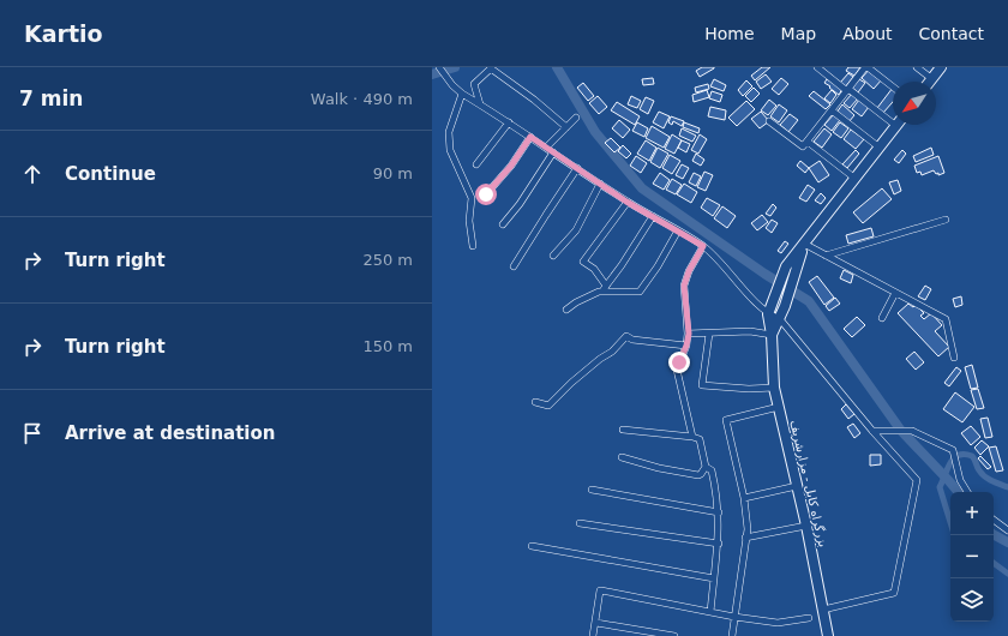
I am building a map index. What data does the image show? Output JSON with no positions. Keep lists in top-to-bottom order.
{
  "streets": {
    "highway": ["بزرگراه کابل - مزارشریف"]
  },
  "north": "bottom left",
  "page": {
    "header": "Kartio",
    "nav": [
      "Home",
      "Map",
      "About",
      "Contact"
    ],
    "heading": ["7 min", "Walk · 490 m"],
    "list": [
      ["Continue", "90 m"],
      ["Turn right", "250 m"],
      ["Turn right", "150 m"],
      "Arrive at destination"
    ],
    "map_buttons": ["+", "−"]
  }
}
